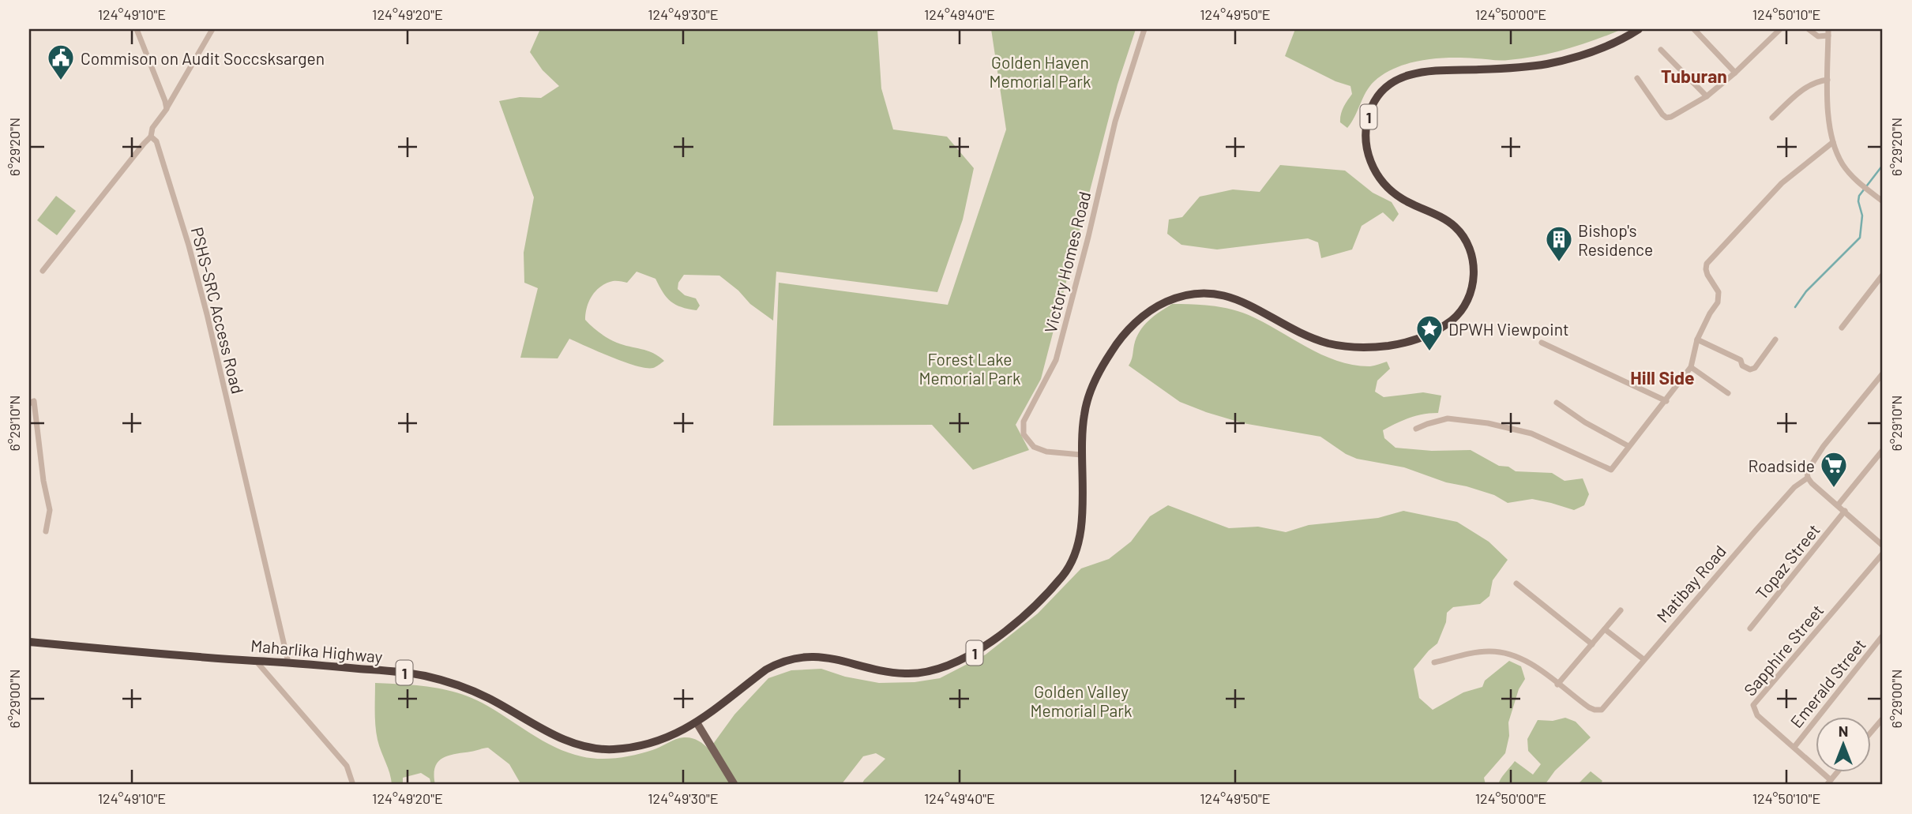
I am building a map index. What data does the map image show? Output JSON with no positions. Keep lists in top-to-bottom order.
{
  "streets": {
    "highway": ["1", "Maharlika Highway"],
    "street": [
      "Victory Homes Road",
      "PSHS-SRC Access Road",
      "Topaz Street",
      "Matibay Road",
      "Sapphire Street",
      "Emerald Street"
    ]
  },
  "crossings": [
    ["1", "Victory Homes Road"],
    ["1", "Maharlika Highway"],
    ["Victory Homes Road", "Maharlika Highway"],
    ["PSHS-SRC Access Road", "Maharlika Highway"],
    ["Sapphire Street", "Emerald Street"]
  ],
  "districts": ["Tuburan", "Hill Side"],
  "parks": ["Golden Haven Memorial Park", "Forest Lake Memorial Park", "Golden Valley Memorial Park"],
  "places": {
    "public building": ["Commison on Audit Soccsksargen"],
    "building": ["Bishop's Residence"],
    "place": ["DPWH Viewpoint"],
    "supermarket": ["Roadside"]
  },
  "north": "top",
  "coordinates": [
    "124°49'10\"E",
    "124°49'20\"E",
    "124°49'30\"E",
    "124°49'40\"E",
    "124°49'50\"E",
    "124°50'00\"E",
    "124°50'10\"E",
    "6°29'20\"N",
    "6°29'10\"N",
    "6°29'00\"N"
  ]
}
